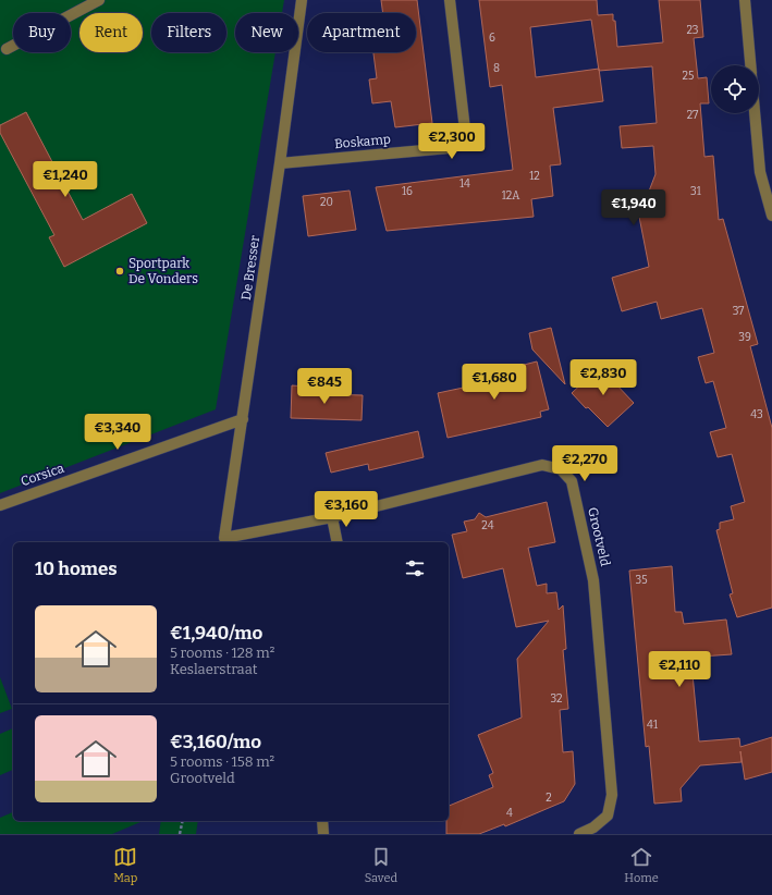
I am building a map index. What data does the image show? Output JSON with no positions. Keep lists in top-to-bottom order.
{
  "streets": {
    "street": [
      "Boskamp",
      "De Bresser",
      "Corsica",
      "Grootveld"
    ]
  },
  "crossings": [
    ["Boskamp", "De Bresser"],
    ["De Bresser", "Corsica"],
    ["De Bresser", "Grootveld"]
  ],
  "places": ["Sportpark De Vonders"],
  "house_numbers": [
    "23",
    "6",
    "8",
    "25",
    "27",
    "12",
    "14",
    "16",
    "31",
    "12A",
    "20",
    "37",
    "39",
    "43",
    "24",
    "35",
    "32",
    "41",
    "2",
    "4"
  ],
  "page": {
    "chip": [
      "Buy",
      "Rent",
      "Filters",
      "New",
      "Apartment"
    ],
    "price": [
      "€2,300",
      "€1,240",
      "€1,940",
      "€2,830",
      "€1,680",
      "€845",
      "€3,340",
      "€2,270",
      "€3,160",
      "€2,110"
    ],
    "heading": "10 homes",
    "list": [
      {
        "name": "€1,940/mo",
        "note": "5 rooms · 128 m² · Keslaerstraat"
      },
      {
        "name": "€3,160/mo",
        "note": "5 rooms · 158 m² · Grootveld"
      }
    ],
    "tabs": ["Map", "Saved", "Home"]
  }
}
